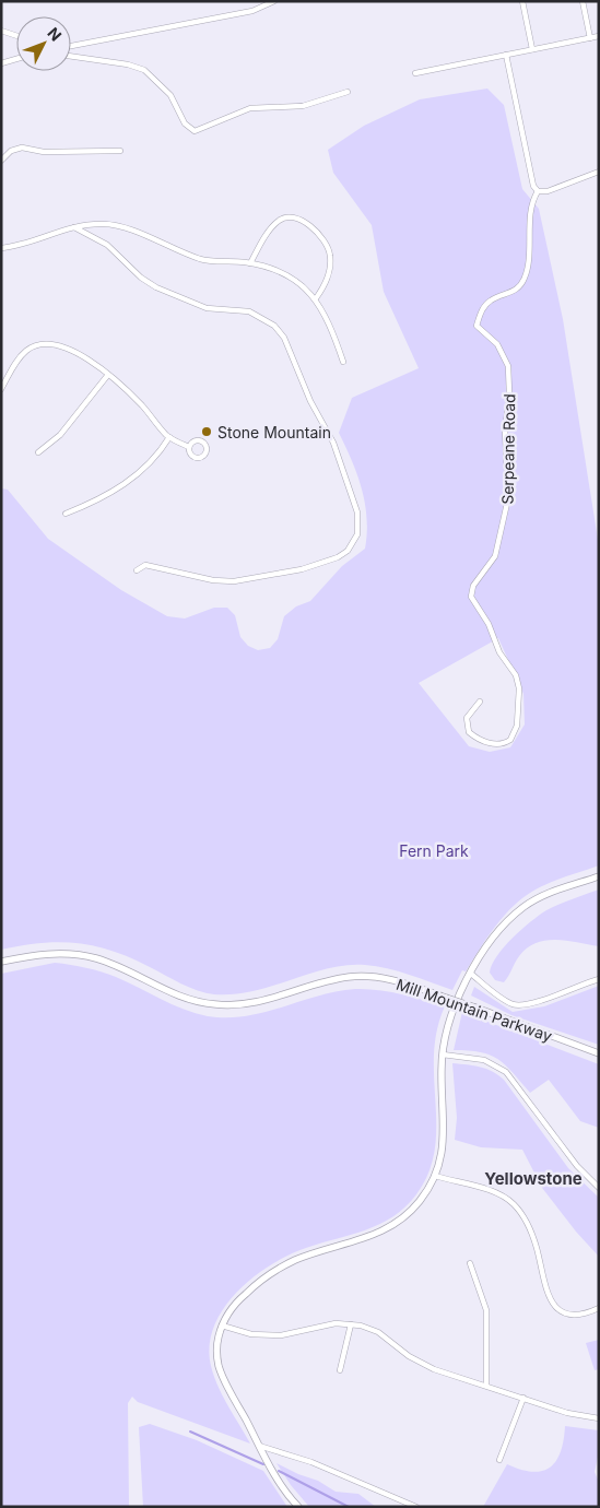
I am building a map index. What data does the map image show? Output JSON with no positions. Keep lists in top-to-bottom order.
{
  "streets": {
    "street": ["Serpeane Road", "Mill Mountain Parkway"]
  },
  "districts": ["Yellowstone"],
  "parks": ["Fern Park"],
  "places": ["Stone Mountain"],
  "north": "top right"
}
